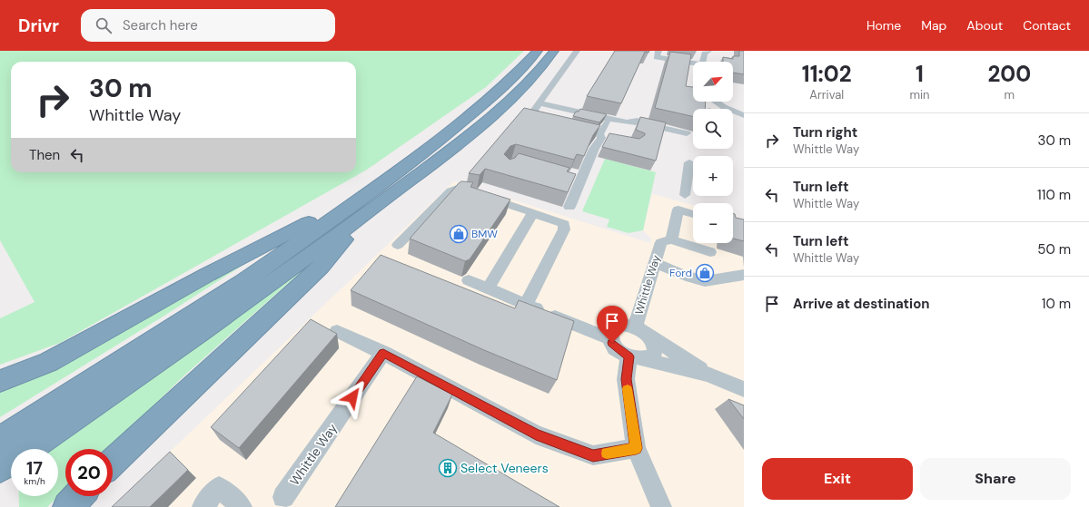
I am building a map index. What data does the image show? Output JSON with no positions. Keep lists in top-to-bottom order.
{
  "streets": {
    "street": ["Whittle Way"]
  },
  "places": {
    "shop": ["BMW", "Ford"],
    "building": ["Select Veneers"]
  },
  "north": "top right",
  "page": {
    "header": "Drivr",
    "search": "Search here",
    "nav": [
      "Home",
      "Map",
      "About",
      "Contact"
    ],
    "eta": [
      "11:02",
      "Arrival",
      "1",
      "min",
      "200",
      "m"
    ],
    "map_buttons": ["+", "−"],
    "turn": ["30 m", "Whittle Way"],
    "list": [
      {
        "name": "Turn right",
        "note": "Whittle Way",
        "value": "30 m"
      },
      {
        "name": "Turn left",
        "note": "Whittle Way",
        "value": "110 m"
      },
      {
        "name": "Turn left",
        "note": "Whittle Way",
        "value": "50 m"
      },
      {
        "name": "Arrive at destination",
        "value": "10 m"
      }
    ],
    "then": "Then",
    "speed": "17 km/h",
    "limit": "20",
    "buttons": ["Exit", "Share"]
  }
}
